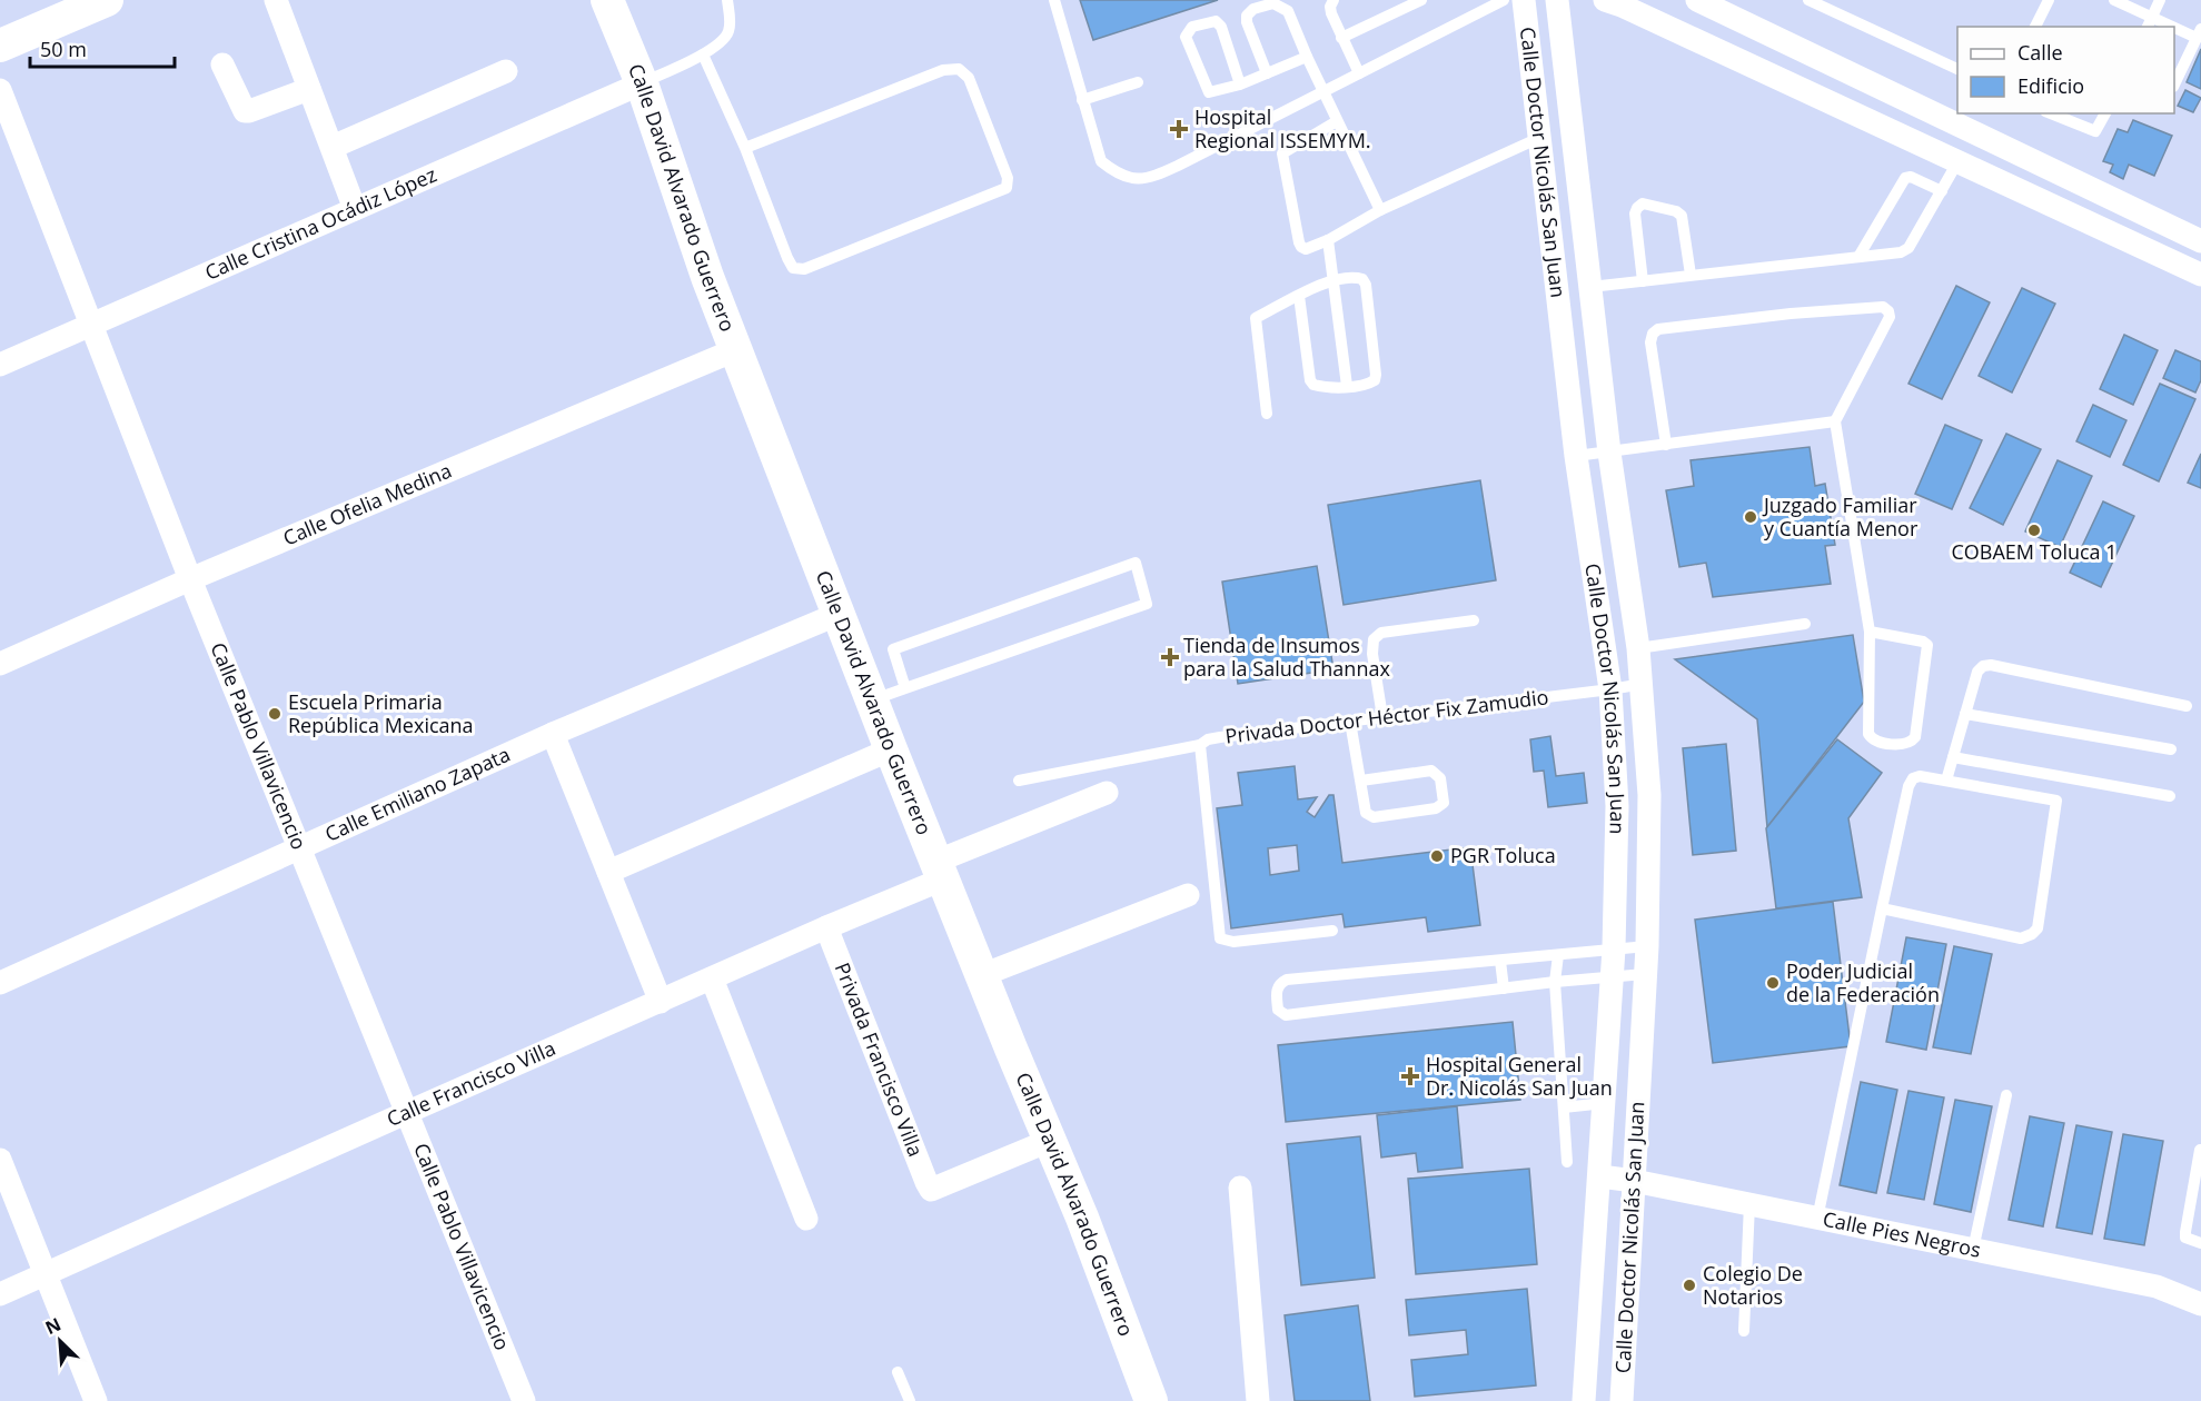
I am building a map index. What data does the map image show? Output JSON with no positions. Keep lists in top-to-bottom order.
{
  "streets": {
    "street": [
      "Calle Doctor Nicolás San Juan",
      "Calle David Alvarado Guerrero",
      "Calle Cristina Ocádiz López",
      "Calle Ofelia Medina",
      "Calle Pablo Villavicencio",
      "Calle Emiliano Zapata",
      "Privada Francisco Villa",
      "Calle Francisco Villa",
      "Calle Pies Negros"
    ],
    "lane": ["Privada Doctor Héctor Fix Zamudio"]
  },
  "crossings": [
    ["Calle Doctor Nicolás San Juan", "Privada Doctor Héctor Fix Zamudio"],
    ["Calle Doctor Nicolás San Juan", "Calle Pies Negros"],
    ["Calle David Alvarado Guerrero", "Calle Cristina Ocádiz López"],
    ["Calle David Alvarado Guerrero", "Calle Ofelia Medina"],
    ["Calle David Alvarado Guerrero", "Calle Emiliano Zapata"],
    ["Calle David Alvarado Guerrero", "Privada Francisco Villa"],
    ["Calle David Alvarado Guerrero", "Calle Francisco Villa"],
    ["Calle Cristina Ocádiz López", "Calle Pablo Villavicencio"],
    ["Calle Ofelia Medina", "Calle Pablo Villavicencio"],
    ["Calle Pablo Villavicencio", "Calle Emiliano Zapata"],
    ["Calle Pablo Villavicencio", "Calle Francisco Villa"],
    ["Privada Francisco Villa", "Calle Francisco Villa"]
  ],
  "places": {
    "health": ["Hospital Regional ISSEMYM.", "Tienda de Insumos para la Salud Thannax", "Hospital General Dr. Nicolás San Juan"],
    "other": [
      "Juzgado Familiar y Cuantía Menor",
      "COBAEM Toluca 1",
      "Escuela Primaria República Mexicana",
      "PGR Toluca",
      "Poder Judicial de la Federación",
      "Colegio De Notarios"
    ]
  },
  "legend": ["Calle", "Edificio"],
  "scale_bar": "50 m",
  "north": "top left"
}
